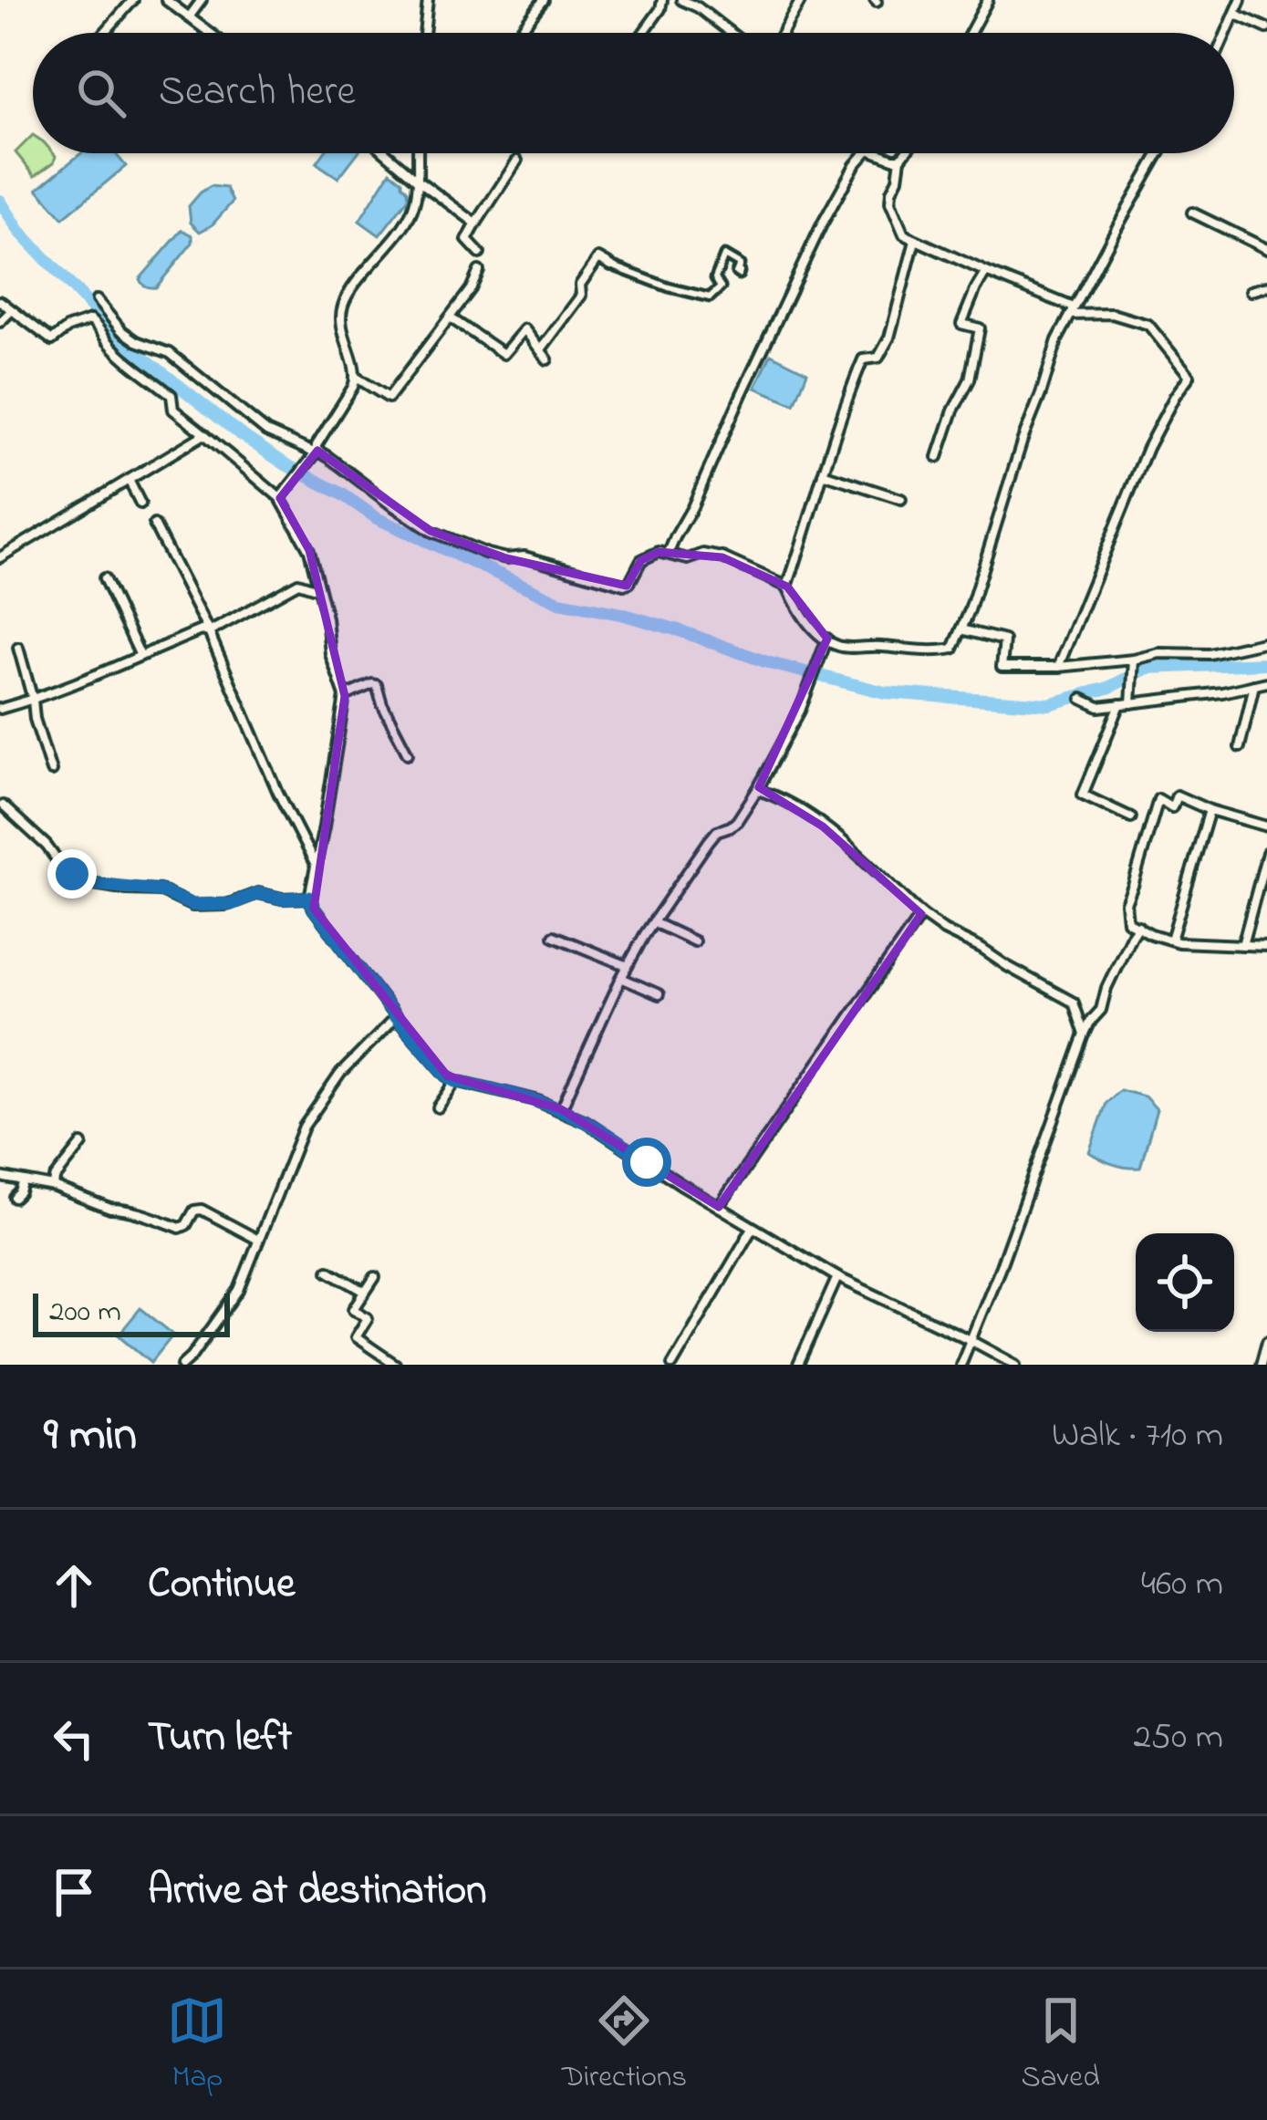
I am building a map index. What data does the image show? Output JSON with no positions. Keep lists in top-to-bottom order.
{
  "scale_bar": "200 m",
  "page": {
    "search": "Search here",
    "scale": "200 m",
    "heading": ["9 min", "Walk · 710 m"],
    "list": [
      ["Continue", "460 m"],
      ["Turn left", "250 m"],
      "Arrive at destination"
    ],
    "nav": ["Map", "Directions", "Saved"]
  }
}
